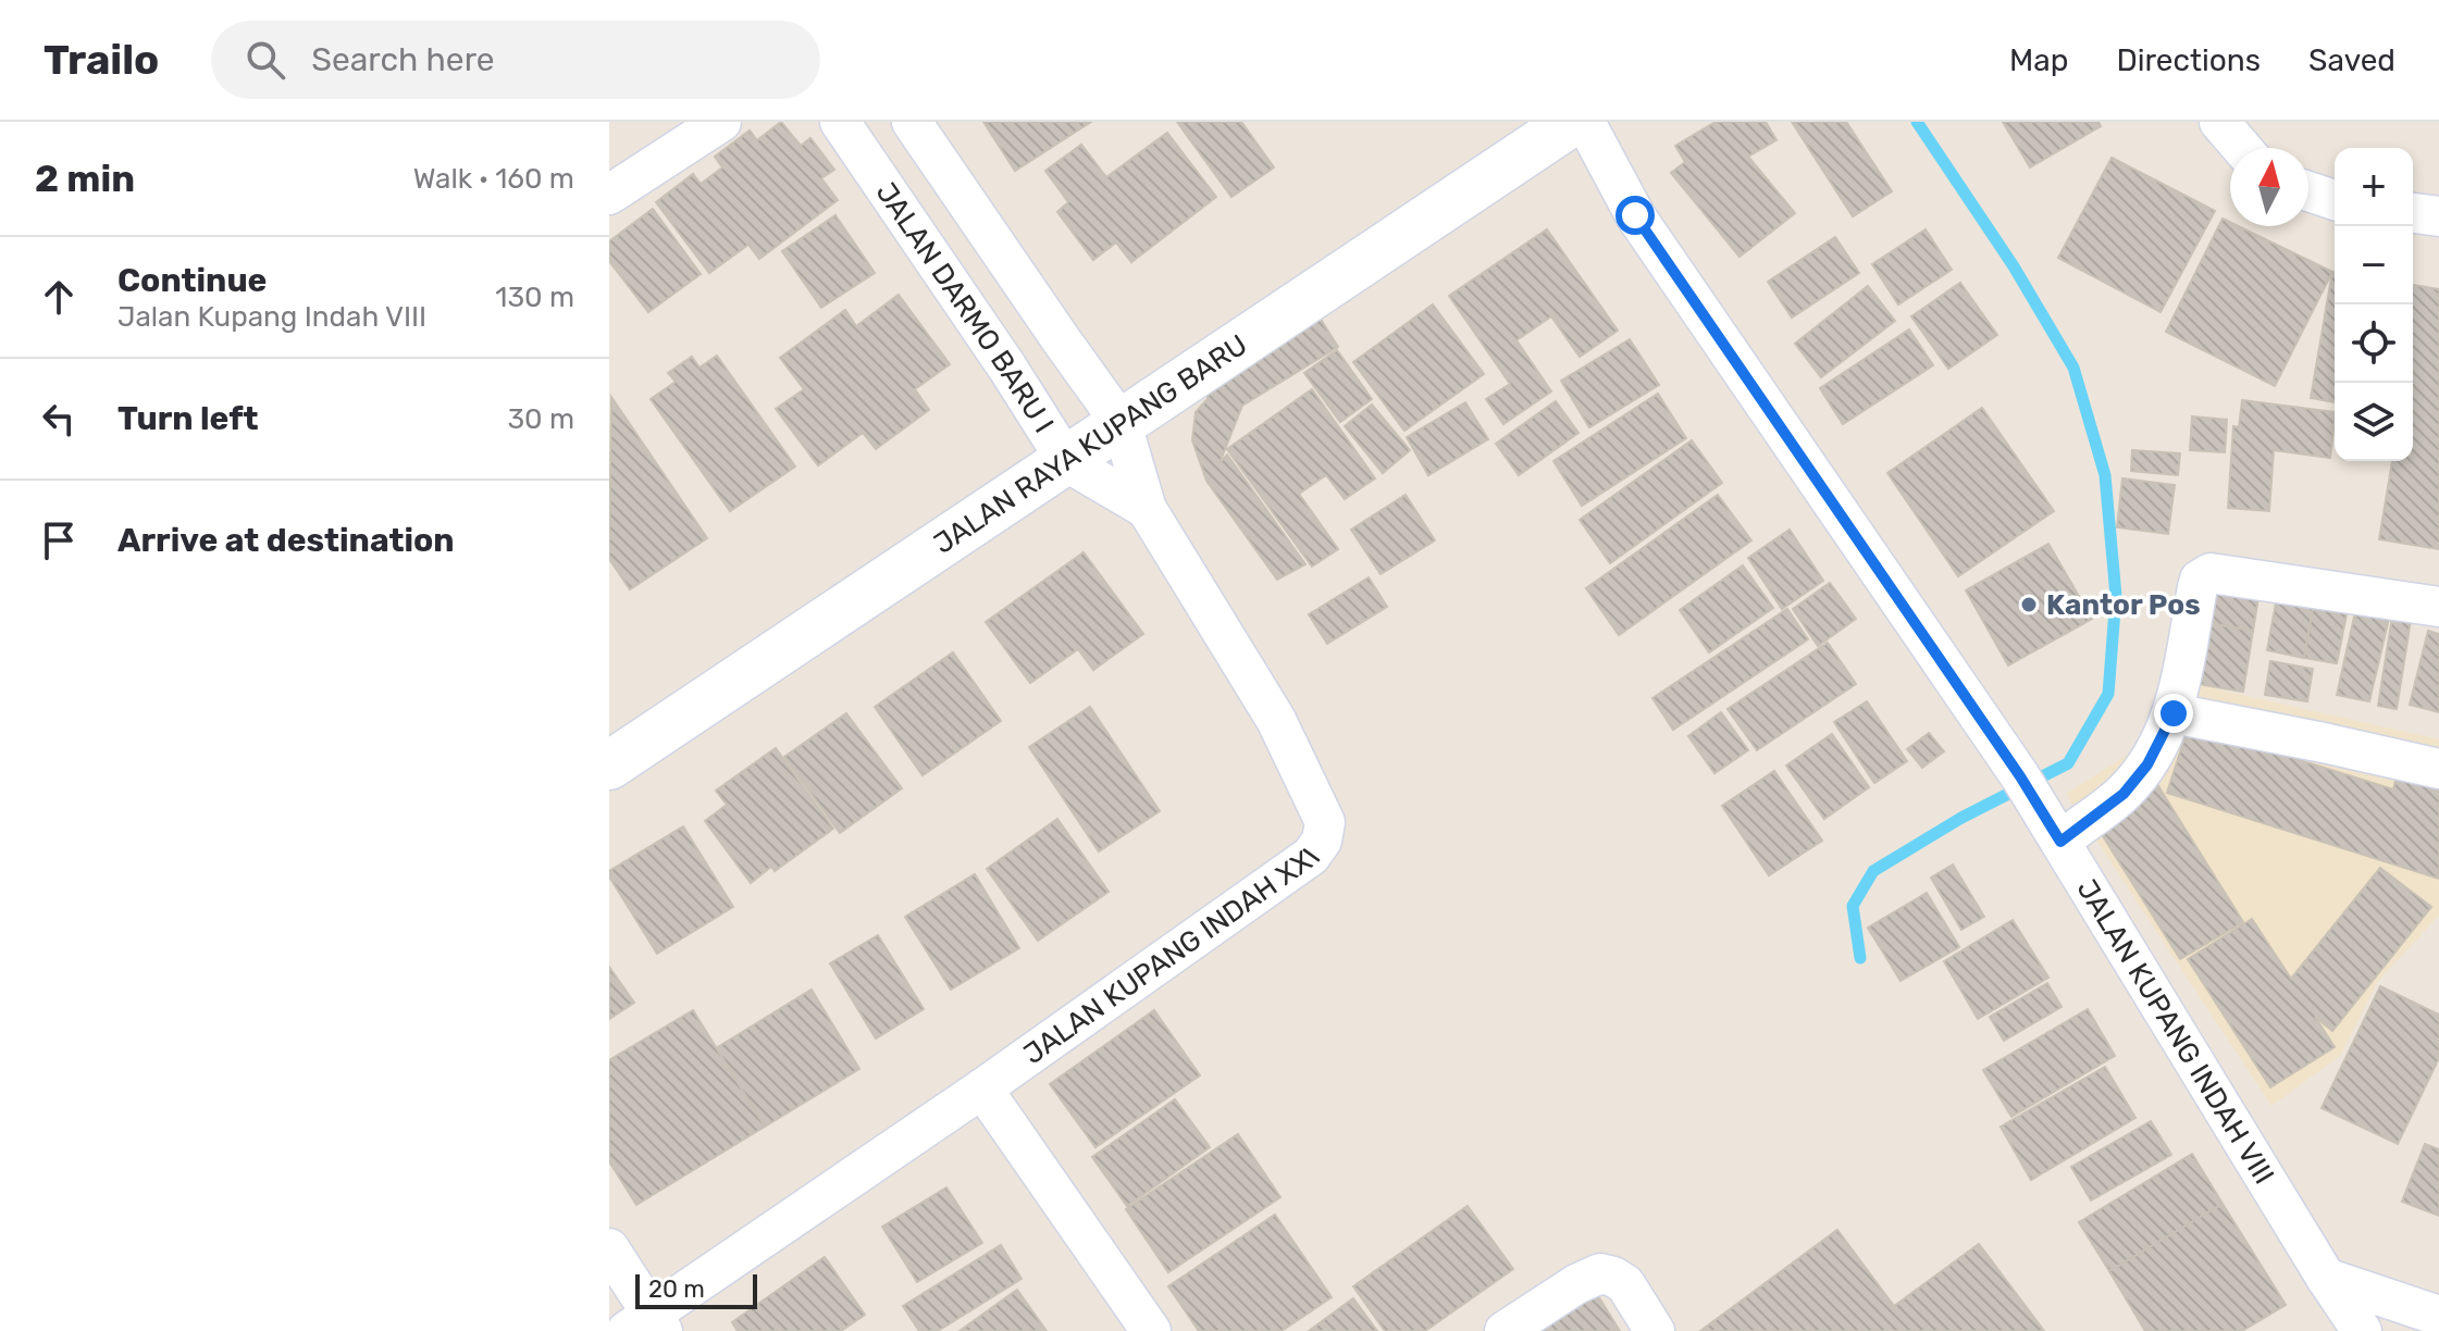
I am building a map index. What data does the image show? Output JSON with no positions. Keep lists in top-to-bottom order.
{
  "streets": {
    "street": [
      "JALAN DARMO BARU I",
      "JALAN RAYA KUPANG BARU",
      "JALAN KUPANG INDAH XXI",
      "JALAN KUPANG INDAH VIII"
    ]
  },
  "crossings": [
    ["JALAN DARMO BARU I", "JALAN RAYA KUPANG BARU"],
    ["JALAN DARMO BARU I", "JALAN KUPANG INDAH XXI"],
    ["JALAN RAYA KUPANG BARU", "JALAN KUPANG INDAH XXI"]
  ],
  "places": ["Kantor Pos"],
  "scale_bar": "20 m",
  "north": "top",
  "page": {
    "header": "Trailo",
    "search": "Search here",
    "nav": ["Map", "Directions", "Saved"],
    "heading": ["2 min", "Walk · 160 m"],
    "map_buttons": ["+", "−"],
    "list": [
      ["Continue", "Jalan Kupang Indah VIII", "130 m"],
      ["Turn left", "30 m"],
      "Arrive at destination"
    ],
    "scale": "20 m"
  }
}
